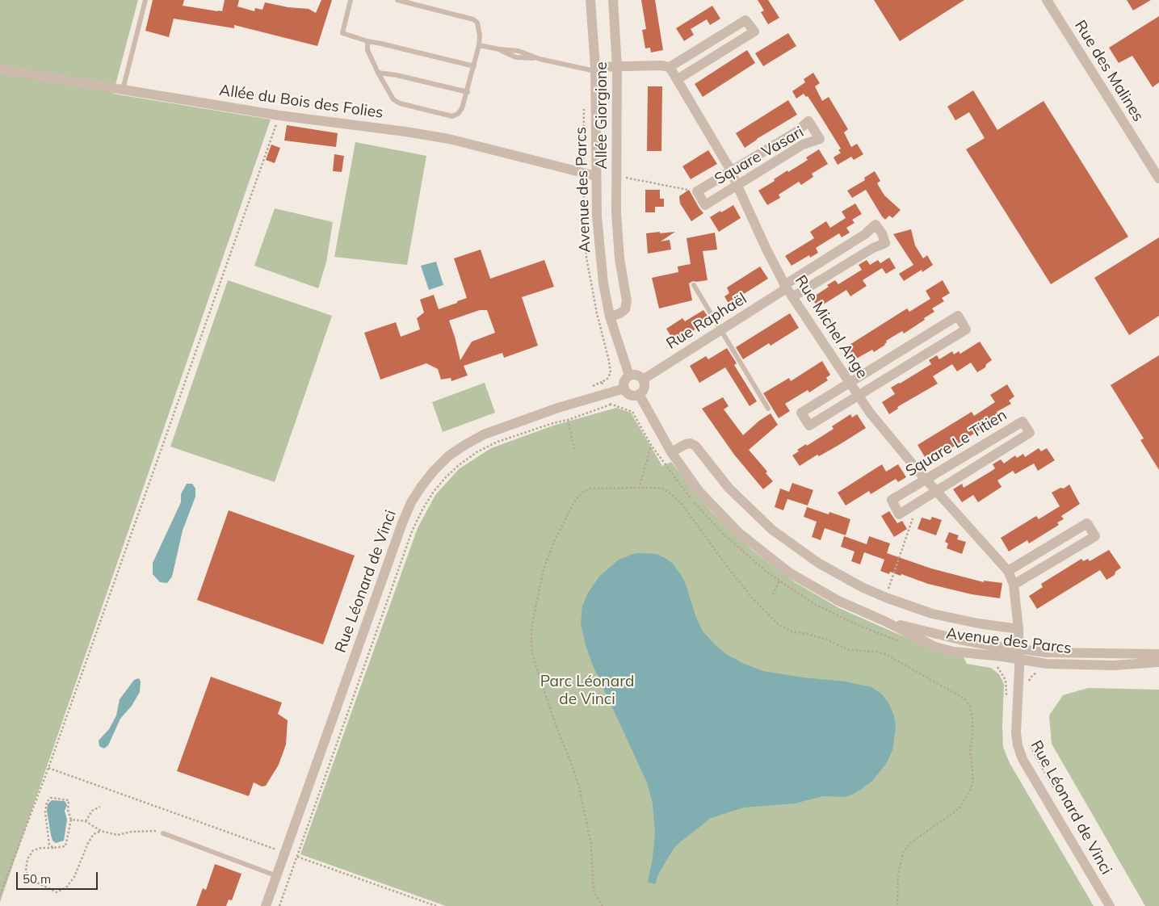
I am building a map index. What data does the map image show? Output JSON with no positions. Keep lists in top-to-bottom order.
{
  "streets": {
    "street": [
      "Rue des Malines",
      "Allée du Bois des Folies",
      "Allée Giorgione",
      "Square Vasari",
      "Avenue des Parcs",
      "Rue Raphaël",
      "Rue Michel Ange",
      "Square Le Titien",
      "Rue Léonard de Vinci"
    ]
  },
  "crossings": [
    ["Allée du Bois des Folies", "Avenue des Parcs"],
    ["Allée Giorgione", "Avenue des Parcs"],
    ["Square Vasari", "Rue Michel Ange"],
    ["Avenue des Parcs", "Rue Raphaël"],
    ["Avenue des Parcs", "Rue Michel Ange"],
    ["Avenue des Parcs", "Rue Léonard de Vinci"],
    ["Rue Raphaël", "Rue Michel Ange"],
    ["Rue Raphaël", "Rue Léonard de Vinci"],
    ["Rue Michel Ange", "Square Le Titien"],
    ["Rue Michel Ange", "Rue Léonard de Vinci"]
  ],
  "parks": ["Parc Léonard de Vinci"],
  "scale_bar": "50 m"
}
